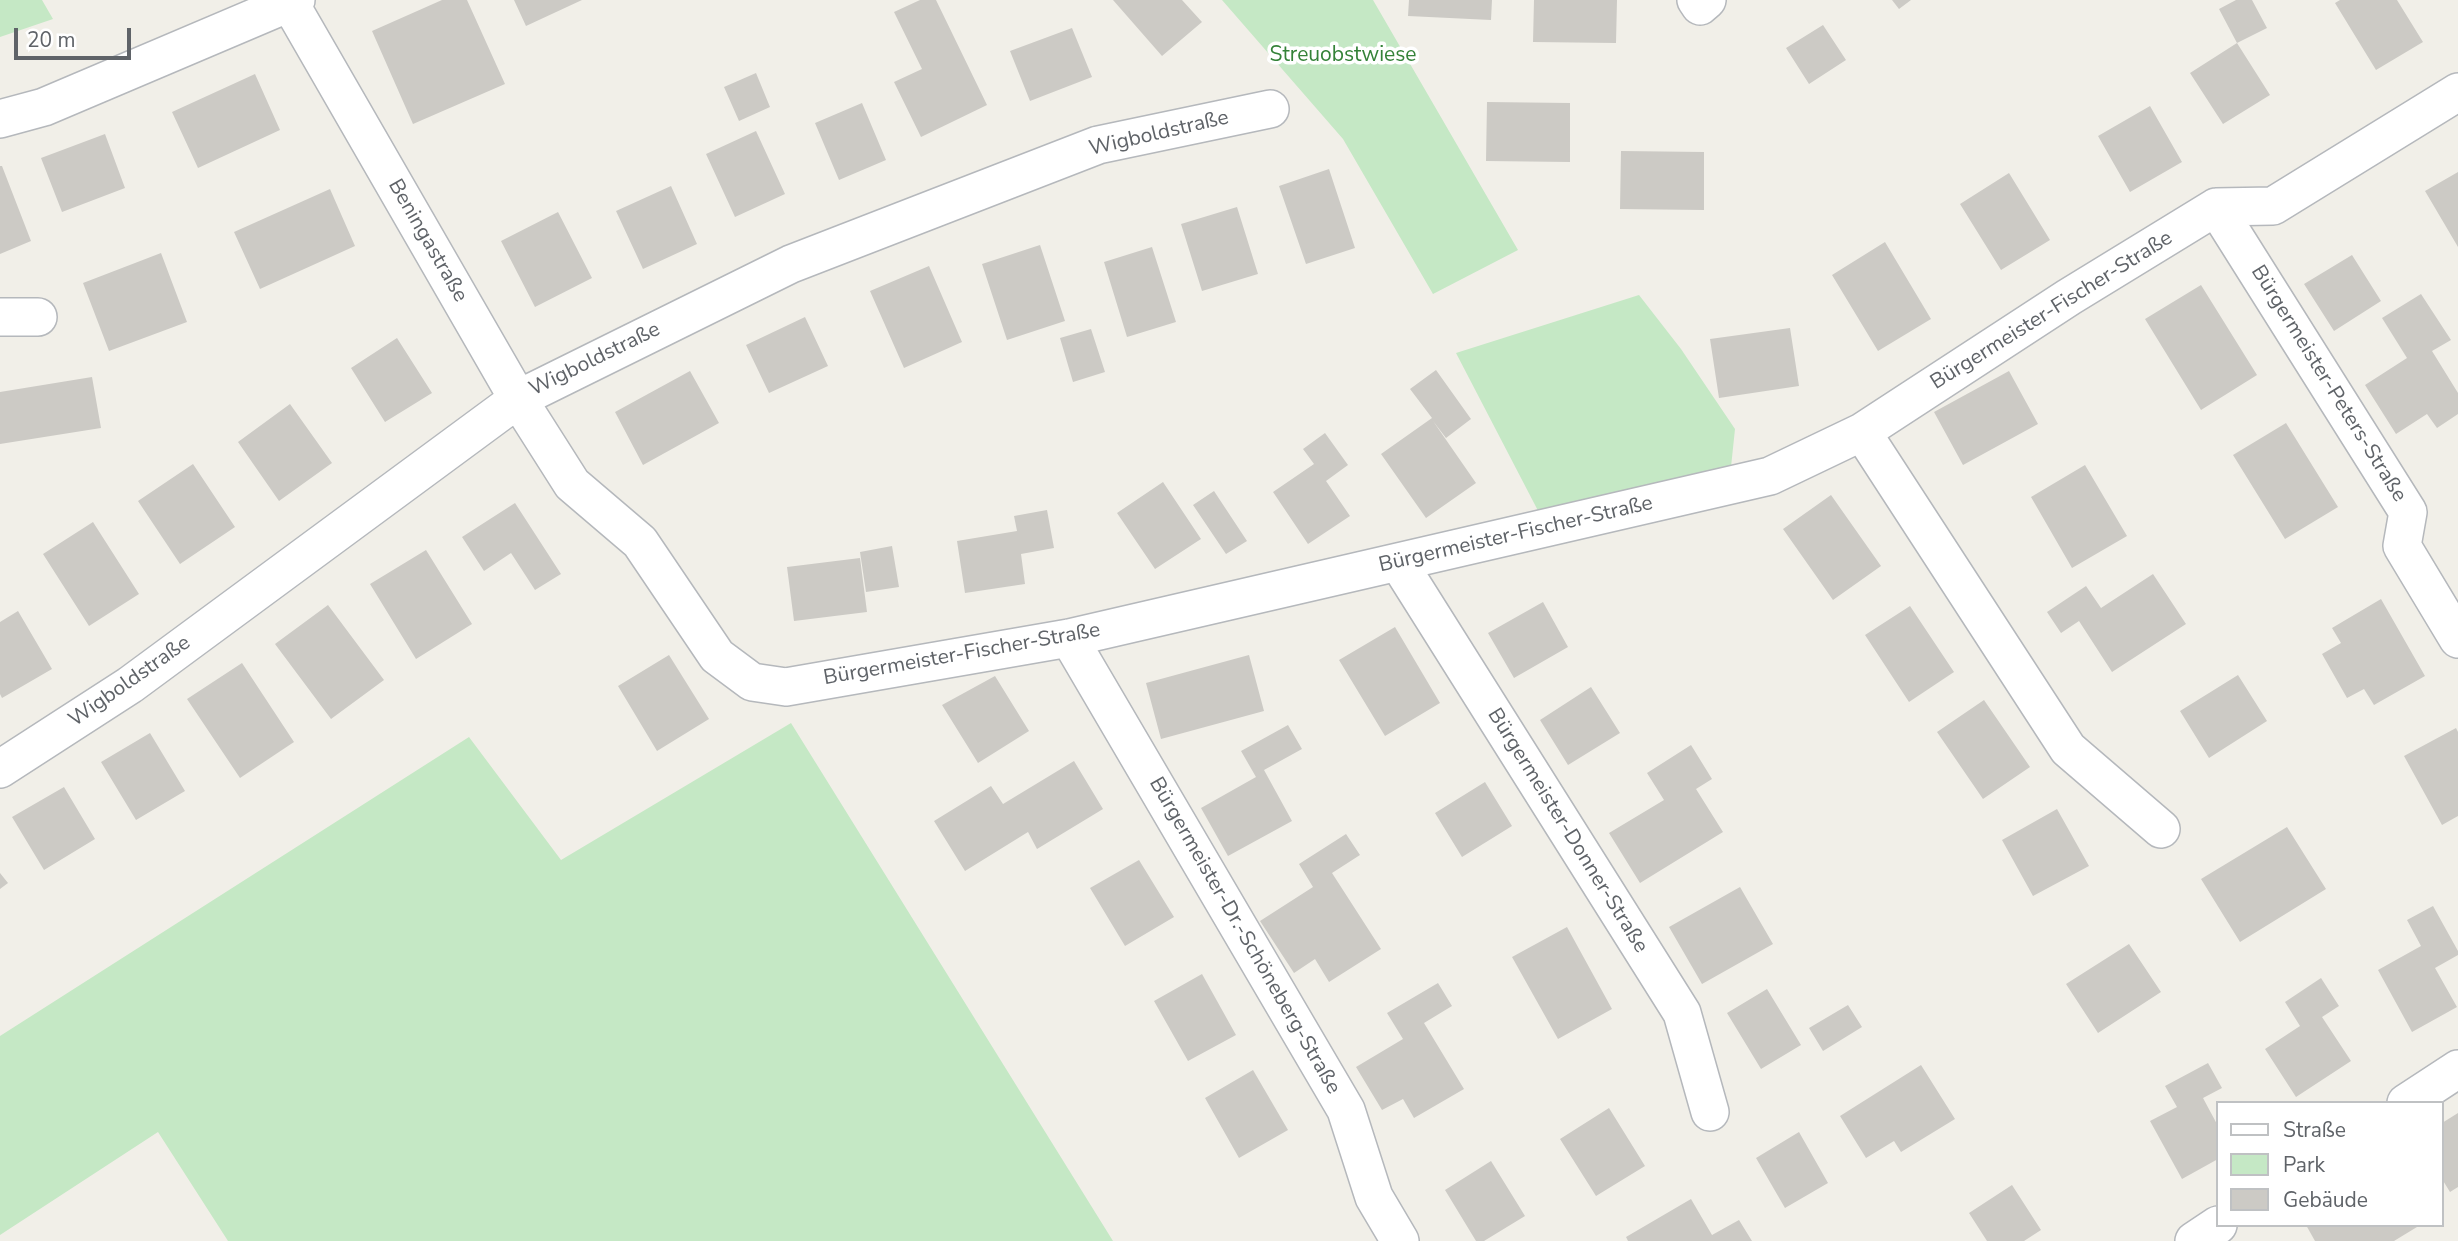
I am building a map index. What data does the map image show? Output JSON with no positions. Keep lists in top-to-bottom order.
{
  "streets": {
    "street": [
      "Wigboldstraße",
      "Beningastraße",
      "Bürgermeister-Fischer-Straße",
      "Bürgermeister-Peters-Straße",
      "Bürgermeister-Donner-Straße",
      "Bürgermeister-Dr.-Schöneberg-Straße"
    ]
  },
  "crossings": [
    ["Wigboldstraße", "Beningastraße"],
    ["Beningastraße", "Bürgermeister-Fischer-Straße"],
    ["Bürgermeister-Fischer-Straße", "Bürgermeister-Peters-Straße"],
    ["Bürgermeister-Fischer-Straße", "Bürgermeister-Donner-Straße"],
    ["Bürgermeister-Fischer-Straße", "Bürgermeister-Dr.-Schöneberg-Straße"]
  ],
  "parks": ["Streuobstwiese"],
  "legend": ["Straße", "Park", "Gebäude"],
  "scale_bar": "20 m"
}
